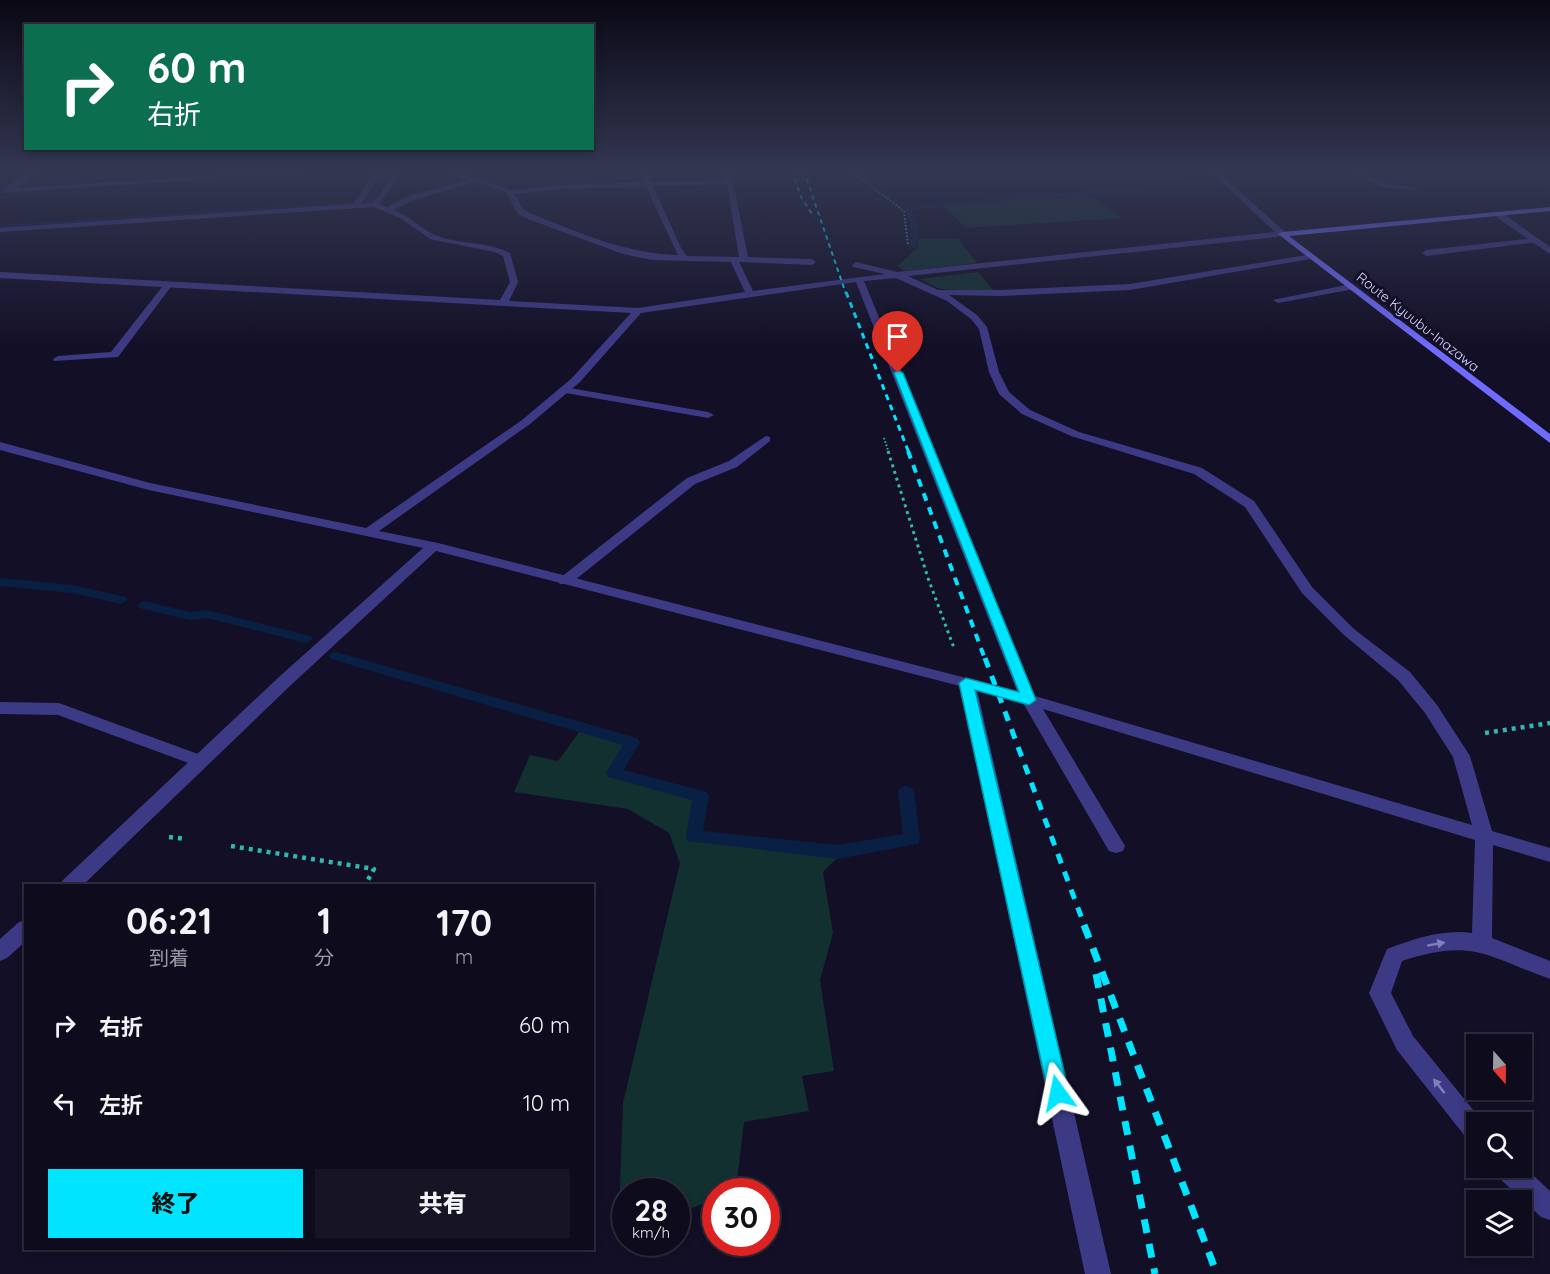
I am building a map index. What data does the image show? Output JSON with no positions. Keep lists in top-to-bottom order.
{
  "streets": {
    "main road": ["Route Kyuubu-Inazawa"]
  },
  "north": "bottom",
  "page": {
    "turn": ["60 m", "右折"],
    "eta": [
      "06:21",
      "到着",
      "1",
      "分",
      "170",
      "m"
    ],
    "list": [
      {
        "name": "右折",
        "value": "60 m"
      },
      {
        "name": "左折",
        "value": "10 m"
      }
    ],
    "buttons": ["終了", "共有"],
    "speed": "28 km/h",
    "limit": "30"
  }
}
